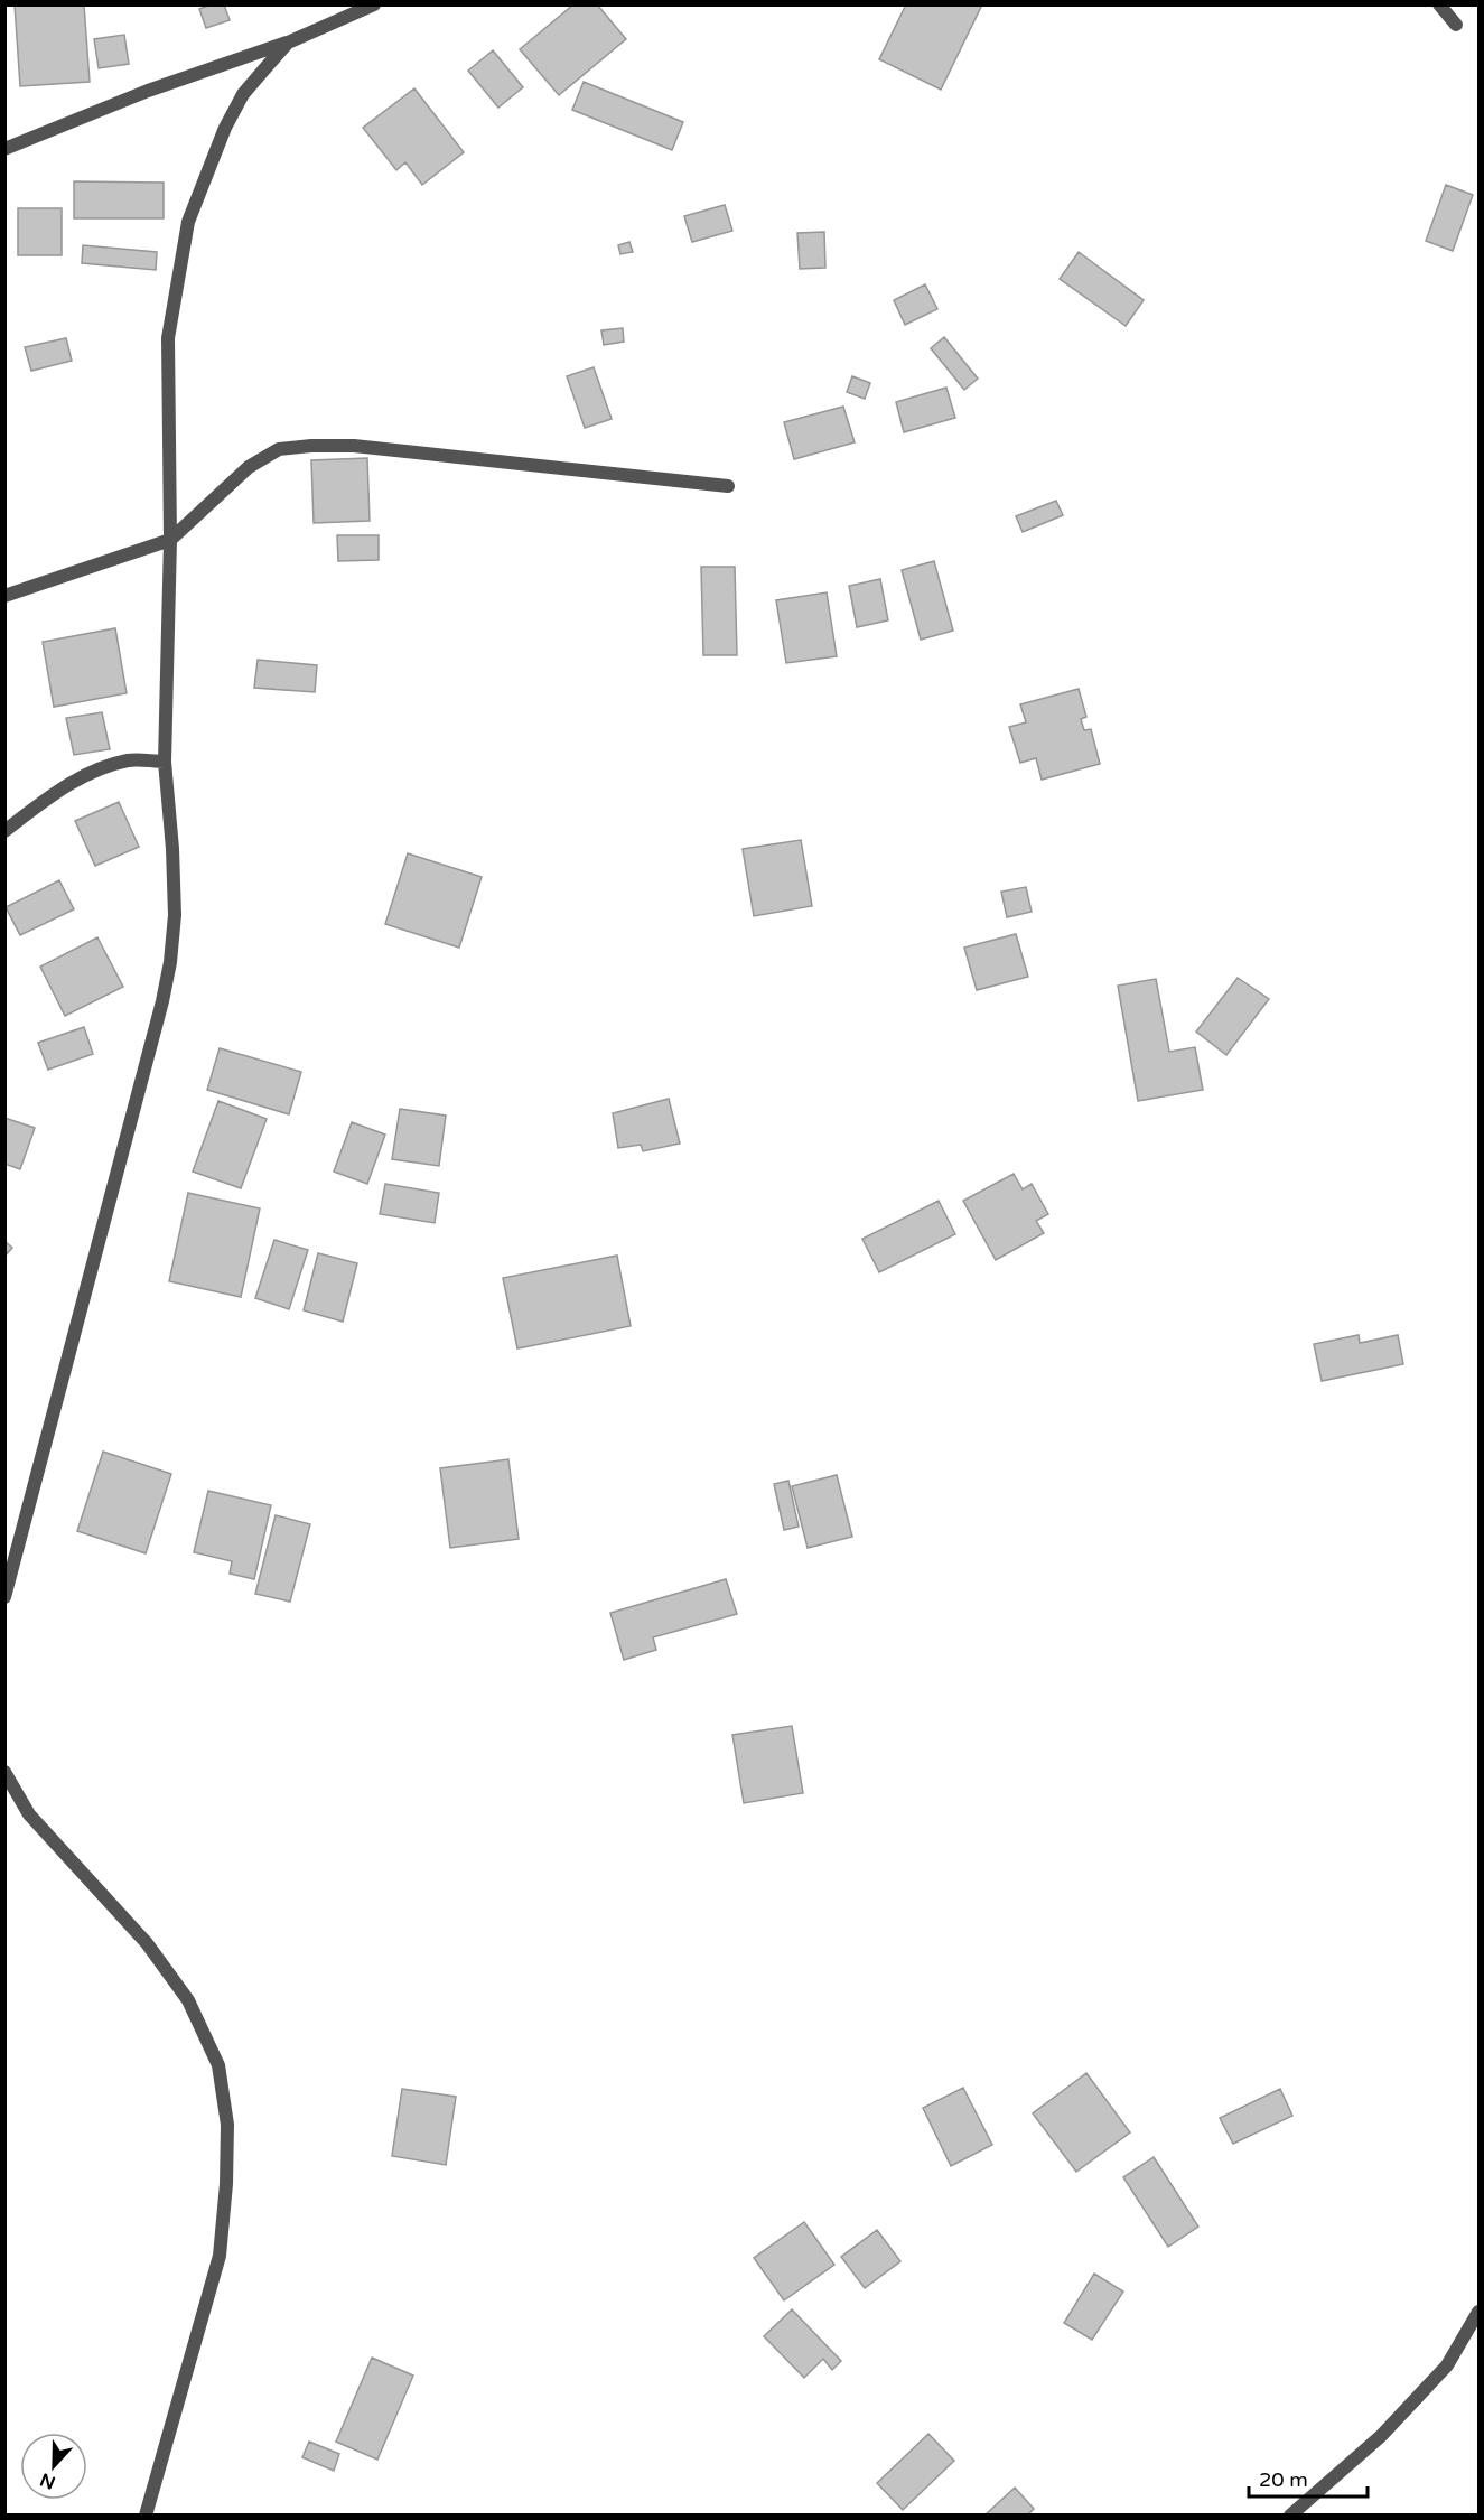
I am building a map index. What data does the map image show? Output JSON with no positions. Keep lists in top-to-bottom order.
{
  "scale_bar": "20 m",
  "north": "bottom"
}
